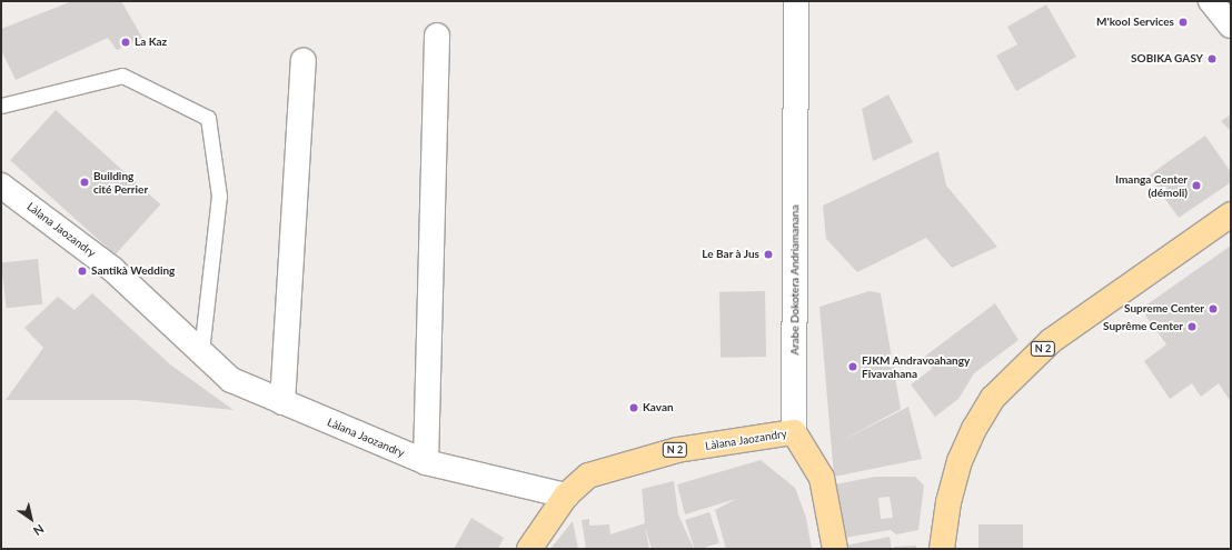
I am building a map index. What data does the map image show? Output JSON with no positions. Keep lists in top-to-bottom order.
{
  "streets": {
    "main road": ["Làlana Jaozandry", "N 2"],
    "street": ["Arabe Dokotera Andriamanana"]
  },
  "crossings": [
    ["Làlana Jaozandry", "Arabe Dokotera Andriamanana"],
    ["Làlana Jaozandry", "N 2"]
  ],
  "places": [
    "M'kool Services",
    "La Kaz",
    "SOBIKA GASY",
    "Building cité Perrier",
    "Imanga Center (démoli)",
    "Le Bar à Jus",
    "Santikà Wedding",
    "Supreme Center",
    "Suprême Center",
    "FJKM Andravoahangy Fivavahana",
    "Kavan"
  ],
  "north": "bottom right"
}
